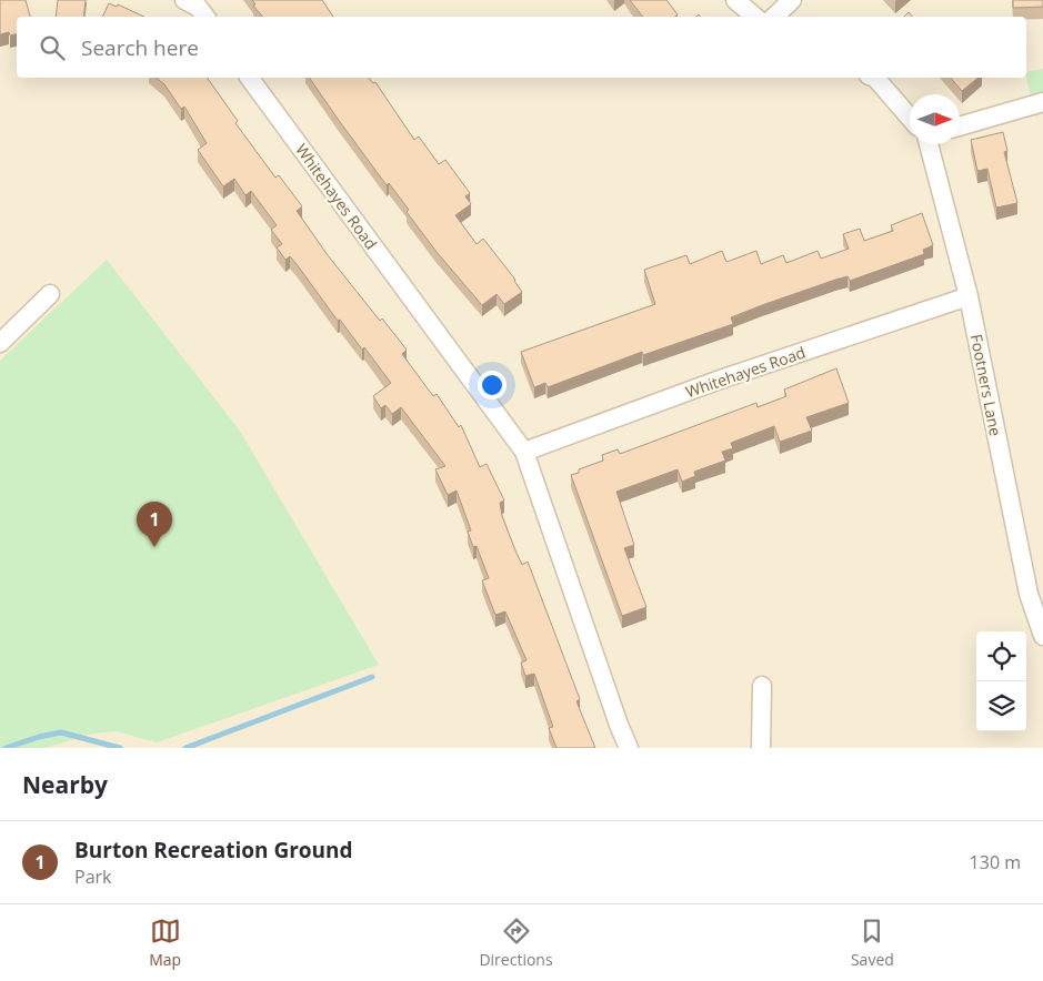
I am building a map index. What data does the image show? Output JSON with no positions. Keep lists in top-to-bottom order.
{
  "streets": {
    "street": ["Whitehayes Road", "Footners Lane"]
  },
  "crossings": [
    ["Whitehayes Road", "Footners Lane"]
  ],
  "north": "right",
  "page": {
    "search": "Search here",
    "pins": "1",
    "heading": "Nearby",
    "list": [
      {
        "mark": "1",
        "name": "Burton Recreation Ground",
        "note": "Park",
        "value": "130 m"
      }
    ],
    "nav": ["Map", "Directions", "Saved"]
  }
}
